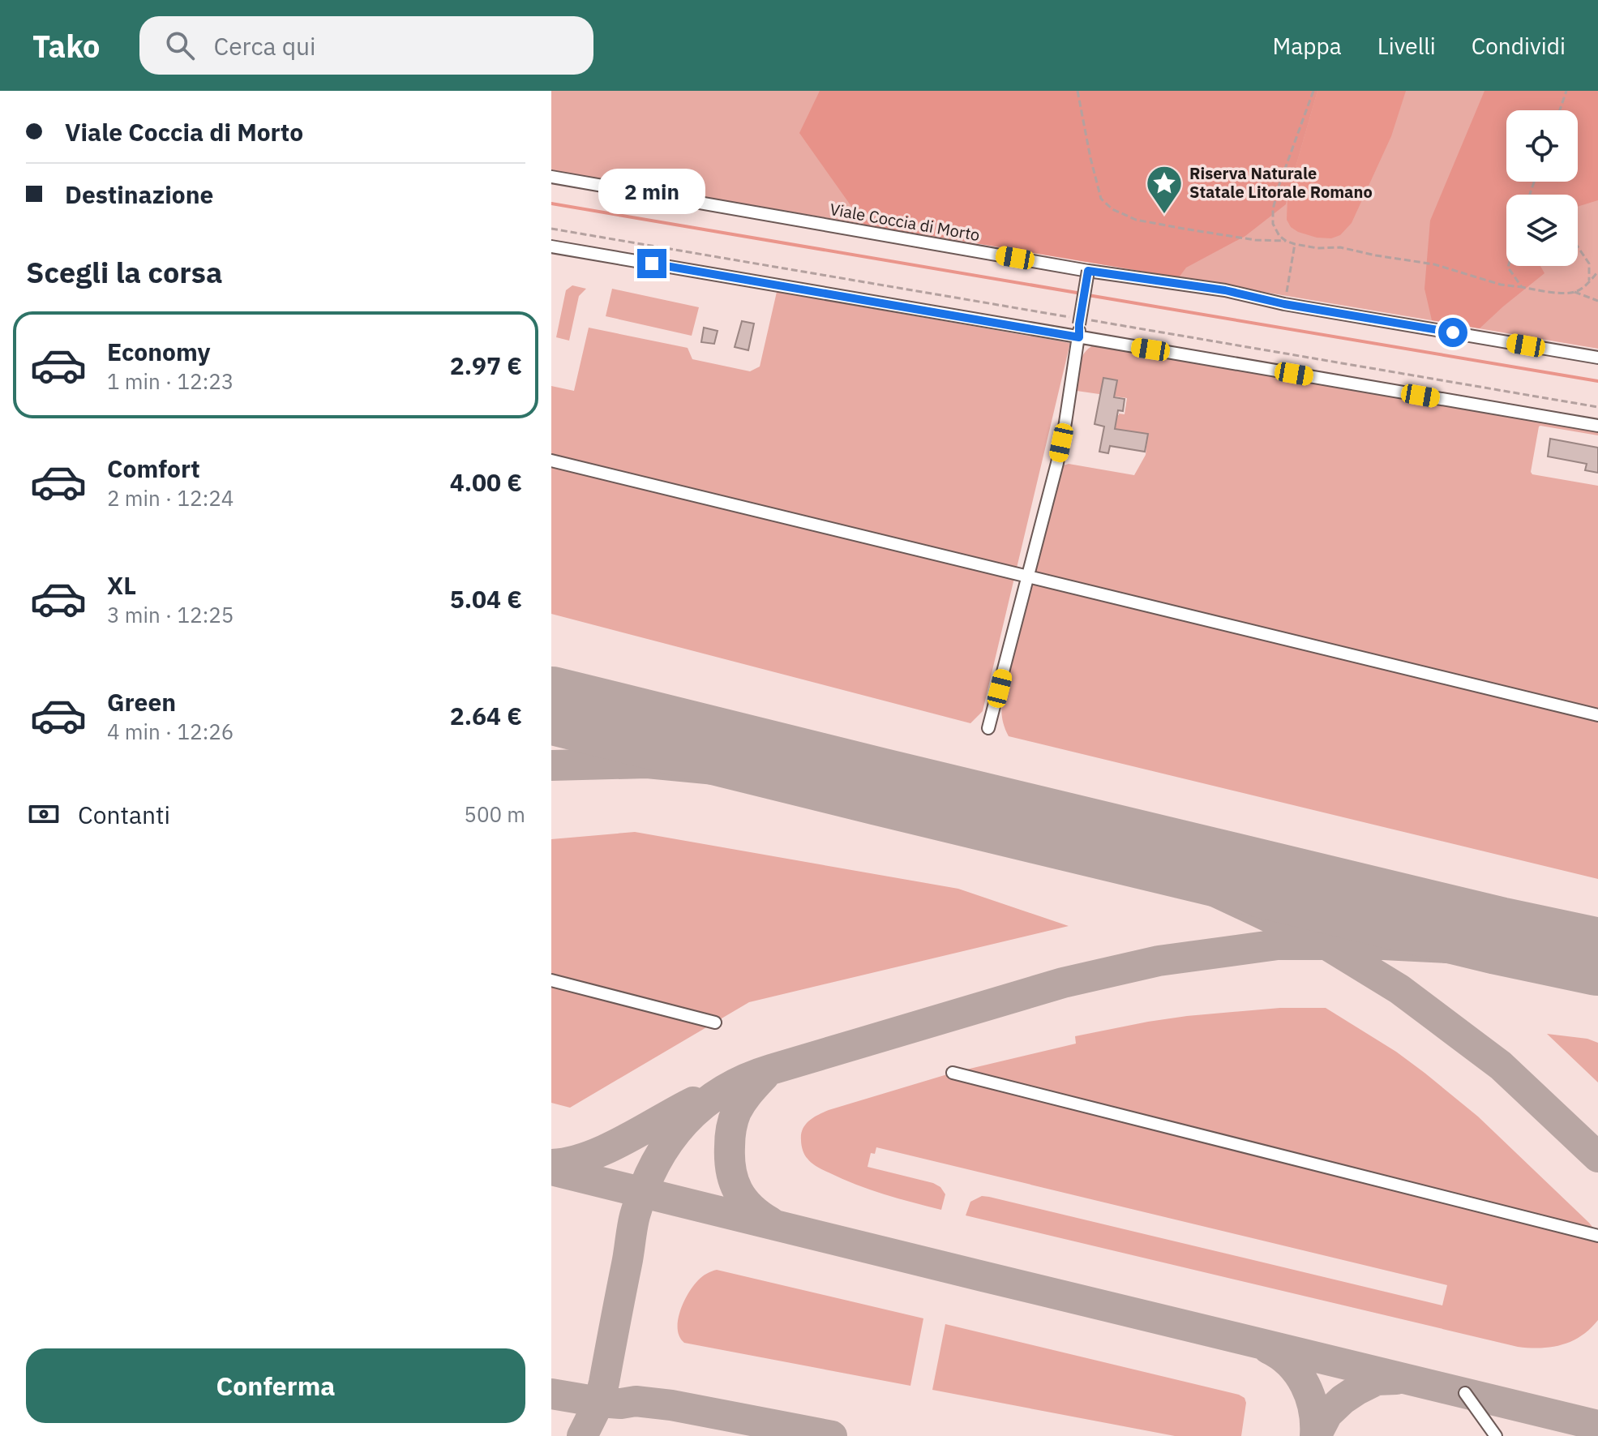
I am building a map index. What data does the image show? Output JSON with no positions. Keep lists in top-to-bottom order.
{
  "streets": {
    "street": ["Viale Coccia di Morto"]
  },
  "places": {
    "place": ["Riserva Naturale Statale Litorale Romano"]
  },
  "page": {
    "header": "Tako",
    "search": "Cerca qui",
    "nav": ["Mappa", "Livelli", "Condividi"],
    "banner": ["Viale Coccia di Morto", "Destinazione"],
    "bubble": "2 min",
    "heading": "Scegli la corsa",
    "list": [
      {
        "name": "Economy",
        "note": "1 min · 12:23",
        "value": "2.97 €"
      },
      {
        "name": "Comfort",
        "note": "2 min · 12:24",
        "value": "4.00 €"
      },
      {
        "name": "XL",
        "note": "3 min · 12:25",
        "value": "5.04 €"
      },
      {
        "name": "Green",
        "note": "4 min · 12:26",
        "value": "2.64 €"
      }
    ],
    "pay": ["Contanti", "500 m"],
    "buttons": "Conferma"
  }
}
